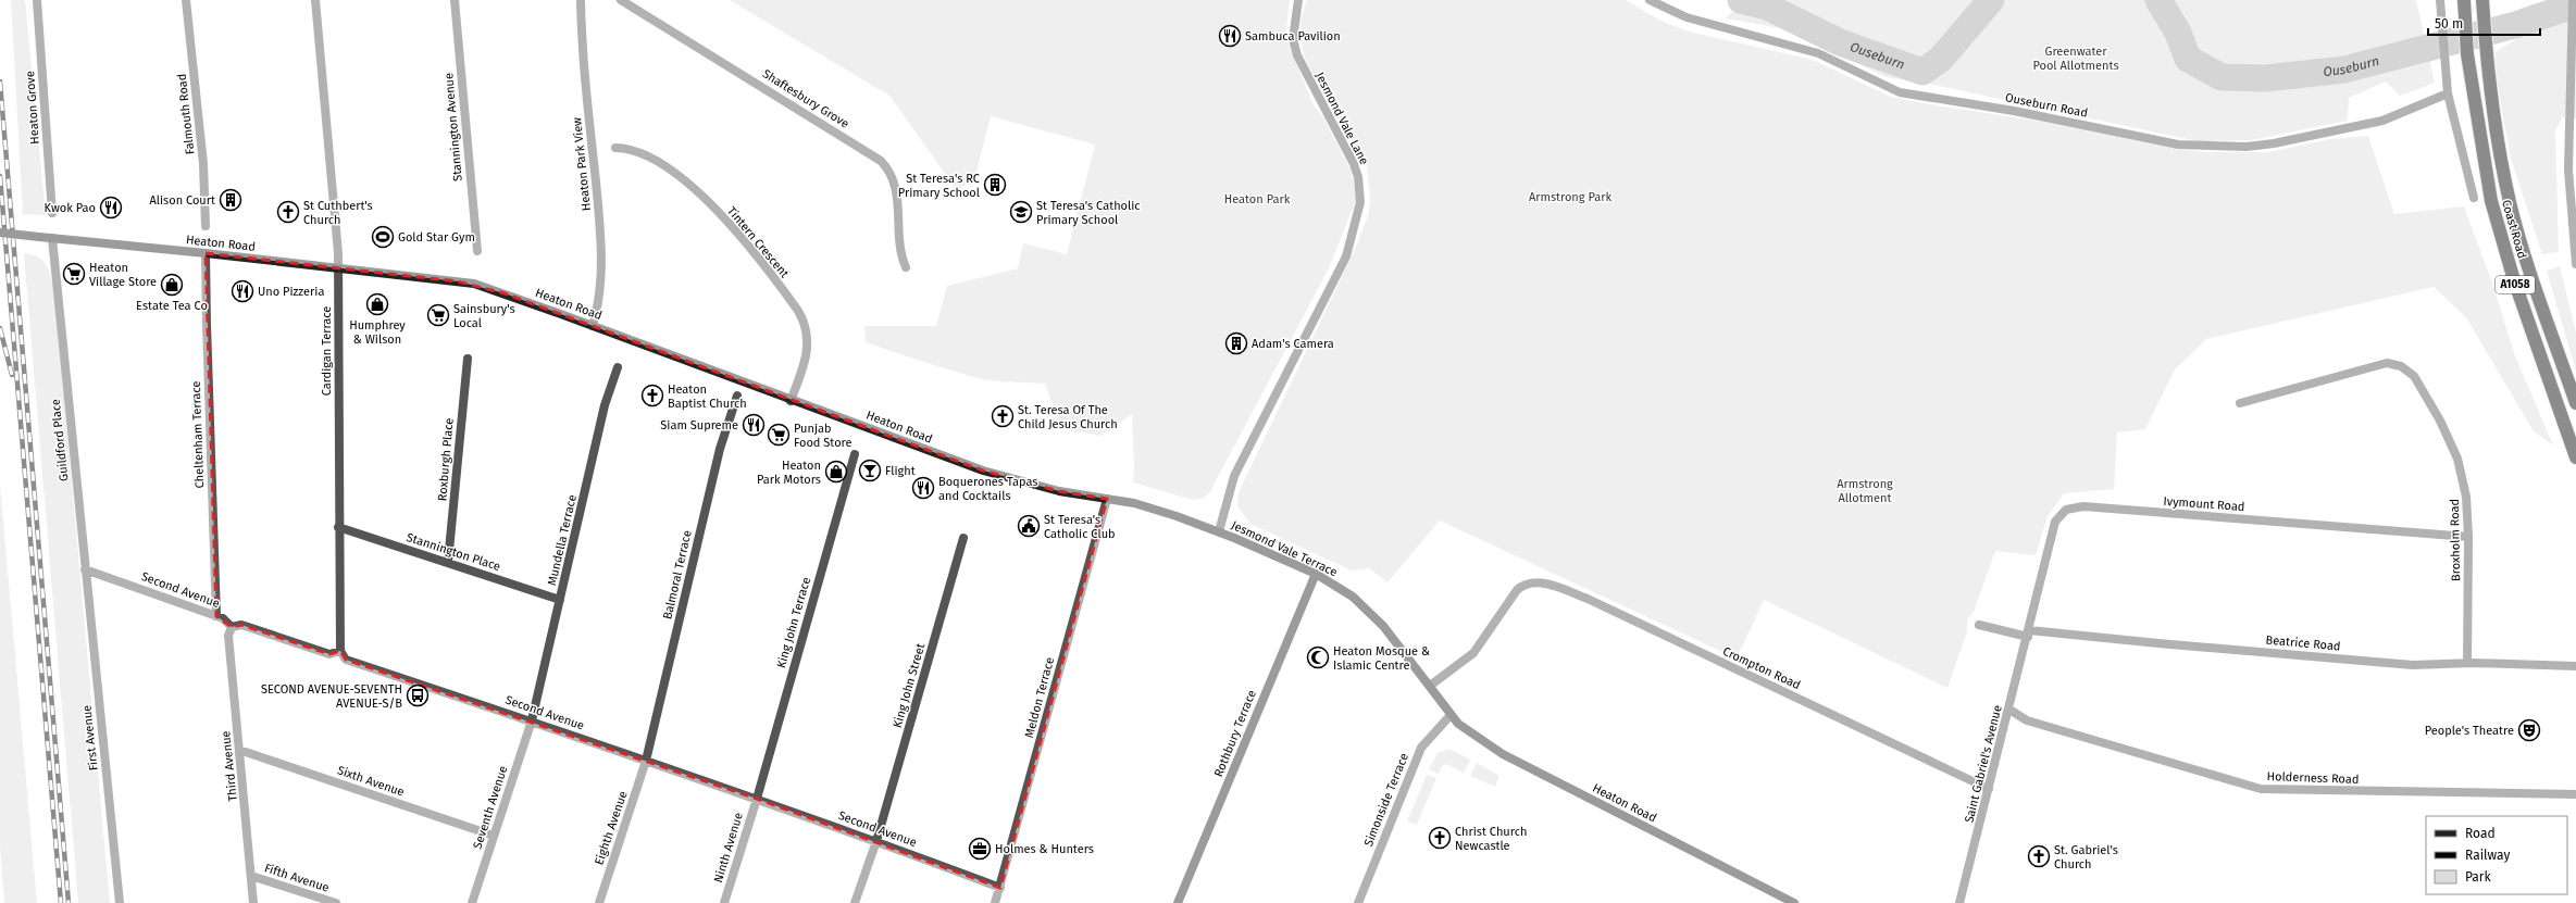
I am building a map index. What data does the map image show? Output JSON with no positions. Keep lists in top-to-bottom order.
{
  "streets": {
    "highway": ["Coast Road", "A1058"],
    "street": [
      "Shaftesbury Grove",
      "Ouseburn Road",
      "Heaton Grove",
      "Falmouth Road",
      "Jesmond Vale Lane",
      "Stannington Avenue",
      "Heaton Park View",
      "Tintern Crescent",
      "Heaton Road",
      "Cardigan Terrace",
      "Cheltenham Terrace",
      "Guildford Place",
      "Roxburgh Place",
      "Ivymount Road",
      "Mundella Terrace",
      "Broxholm Road",
      "Jesmond Vale Terrace",
      "Stannington Place",
      "Balmoral Terrace",
      "Second Avenue",
      "King John Terrace",
      "Beatrice Road",
      "Crompton Road",
      "King John Street",
      "Meldon Terrace",
      "Rothbury Terrace",
      "First Avenue",
      "Saint Gabriel's Avenue",
      "Third Avenue",
      "Holderness Road",
      "Sixth Avenue",
      "Simonside Terrace",
      "Seventh Avenue",
      "Eighth Avenue",
      "Ninth Avenue",
      "Fifth Avenue"
    ]
  },
  "crossings": [
    ["Jesmond Vale Lane", "Jesmond Vale Terrace"],
    ["Heaton Park View", "Heaton Road"],
    ["Tintern Crescent", "Heaton Road"],
    ["Heaton Road", "Cardigan Terrace"],
    ["Heaton Road", "Cheltenham Terrace"],
    ["Heaton Road", "Guildford Place"],
    ["Heaton Road", "Jesmond Vale Terrace"],
    ["Heaton Road", "Meldon Terrace"],
    ["Heaton Road", "Simonside Terrace"],
    ["Cardigan Terrace", "Stannington Place"],
    ["Cardigan Terrace", "Second Avenue"],
    ["Cheltenham Terrace", "Second Avenue"],
    ["Guildford Place", "Second Avenue"],
    ["Guildford Place", "First Avenue"],
    ["Roxburgh Place", "Stannington Place"],
    ["Ivymount Road", "Broxholm Road"],
    ["Ivymount Road", "Beatrice Road"],
    ["Ivymount Road", "Saint Gabriel's Avenue"],
    ["Mundella Terrace", "Stannington Place"],
    ["Mundella Terrace", "Second Avenue"],
    ["Mundella Terrace", "Seventh Avenue"],
    ["Broxholm Road", "Beatrice Road"],
    ["Jesmond Vale Terrace", "Crompton Road"],
    ["Jesmond Vale Terrace", "Meldon Terrace"],
    ["Jesmond Vale Terrace", "Rothbury Terrace"],
    ["Jesmond Vale Terrace", "Simonside Terrace"],
    ["Balmoral Terrace", "Second Avenue"],
    ["Balmoral Terrace", "Eighth Avenue"],
    ["Second Avenue", "King John Terrace"],
    ["Second Avenue", "King John Street"],
    ["Second Avenue", "Meldon Terrace"],
    ["Second Avenue", "First Avenue"],
    ["Second Avenue", "Third Avenue"],
    ["Second Avenue", "Seventh Avenue"],
    ["Second Avenue", "Eighth Avenue"],
    ["Second Avenue", "Ninth Avenue"],
    ["King John Terrace", "Ninth Avenue"],
    ["Beatrice Road", "Saint Gabriel's Avenue"],
    ["Crompton Road", "Saint Gabriel's Avenue"],
    ["Saint Gabriel's Avenue", "Holderness Road"],
    ["Third Avenue", "Sixth Avenue"],
    ["Third Avenue", "Fifth Avenue"],
    ["Sixth Avenue", "Seventh Avenue"]
  ],
  "water": ["Ouseburn"],
  "parks": [
    "Greenwater Pool Allotments",
    "Armstrong Park",
    "Heaton Park",
    "Armstrong Allotment"
  ],
  "places": {
    "restaurant": [
      "Sambuca Pavilion",
      "Kwok Pao",
      "Uno Pizzeria",
      "Siam Supreme",
      "Boquerones Tapas and Cocktails"
    ],
    "building": ["St Teresa's RC Primary School", "Alison Court", "Adam's Camera"],
    "church": [
      "St Cuthbert's Church",
      "Heaton Baptist Church",
      "St. Teresa Of The Child Jesus Church",
      "Christ Church Newcastle",
      "St. Gabriel's Church"
    ],
    "school or university": ["St Teresa's Catholic Primary School"],
    "sports": ["Gold Star Gym"],
    "supermarket": ["Heaton Village Store", "Sainsbury's Local", "Punjab Food Store"],
    "shop": ["Estate Tea Co", "Humphrey & Wilson", "Heaton Park Motors"],
    "bar": ["Flight"],
    "public building": ["St Teresa's Catholic Club"],
    "mosque": ["Heaton Mosque & Islamic Centre"],
    "bus stop": ["SECOND AVENUE-SEVENTH AVENUE-S/B"],
    "theatre": ["People's Theatre"],
    "office": ["Holmes & Hunters"]
  },
  "legend": ["Road", "Railway", "Park"],
  "scale_bar": "50 m"
}
